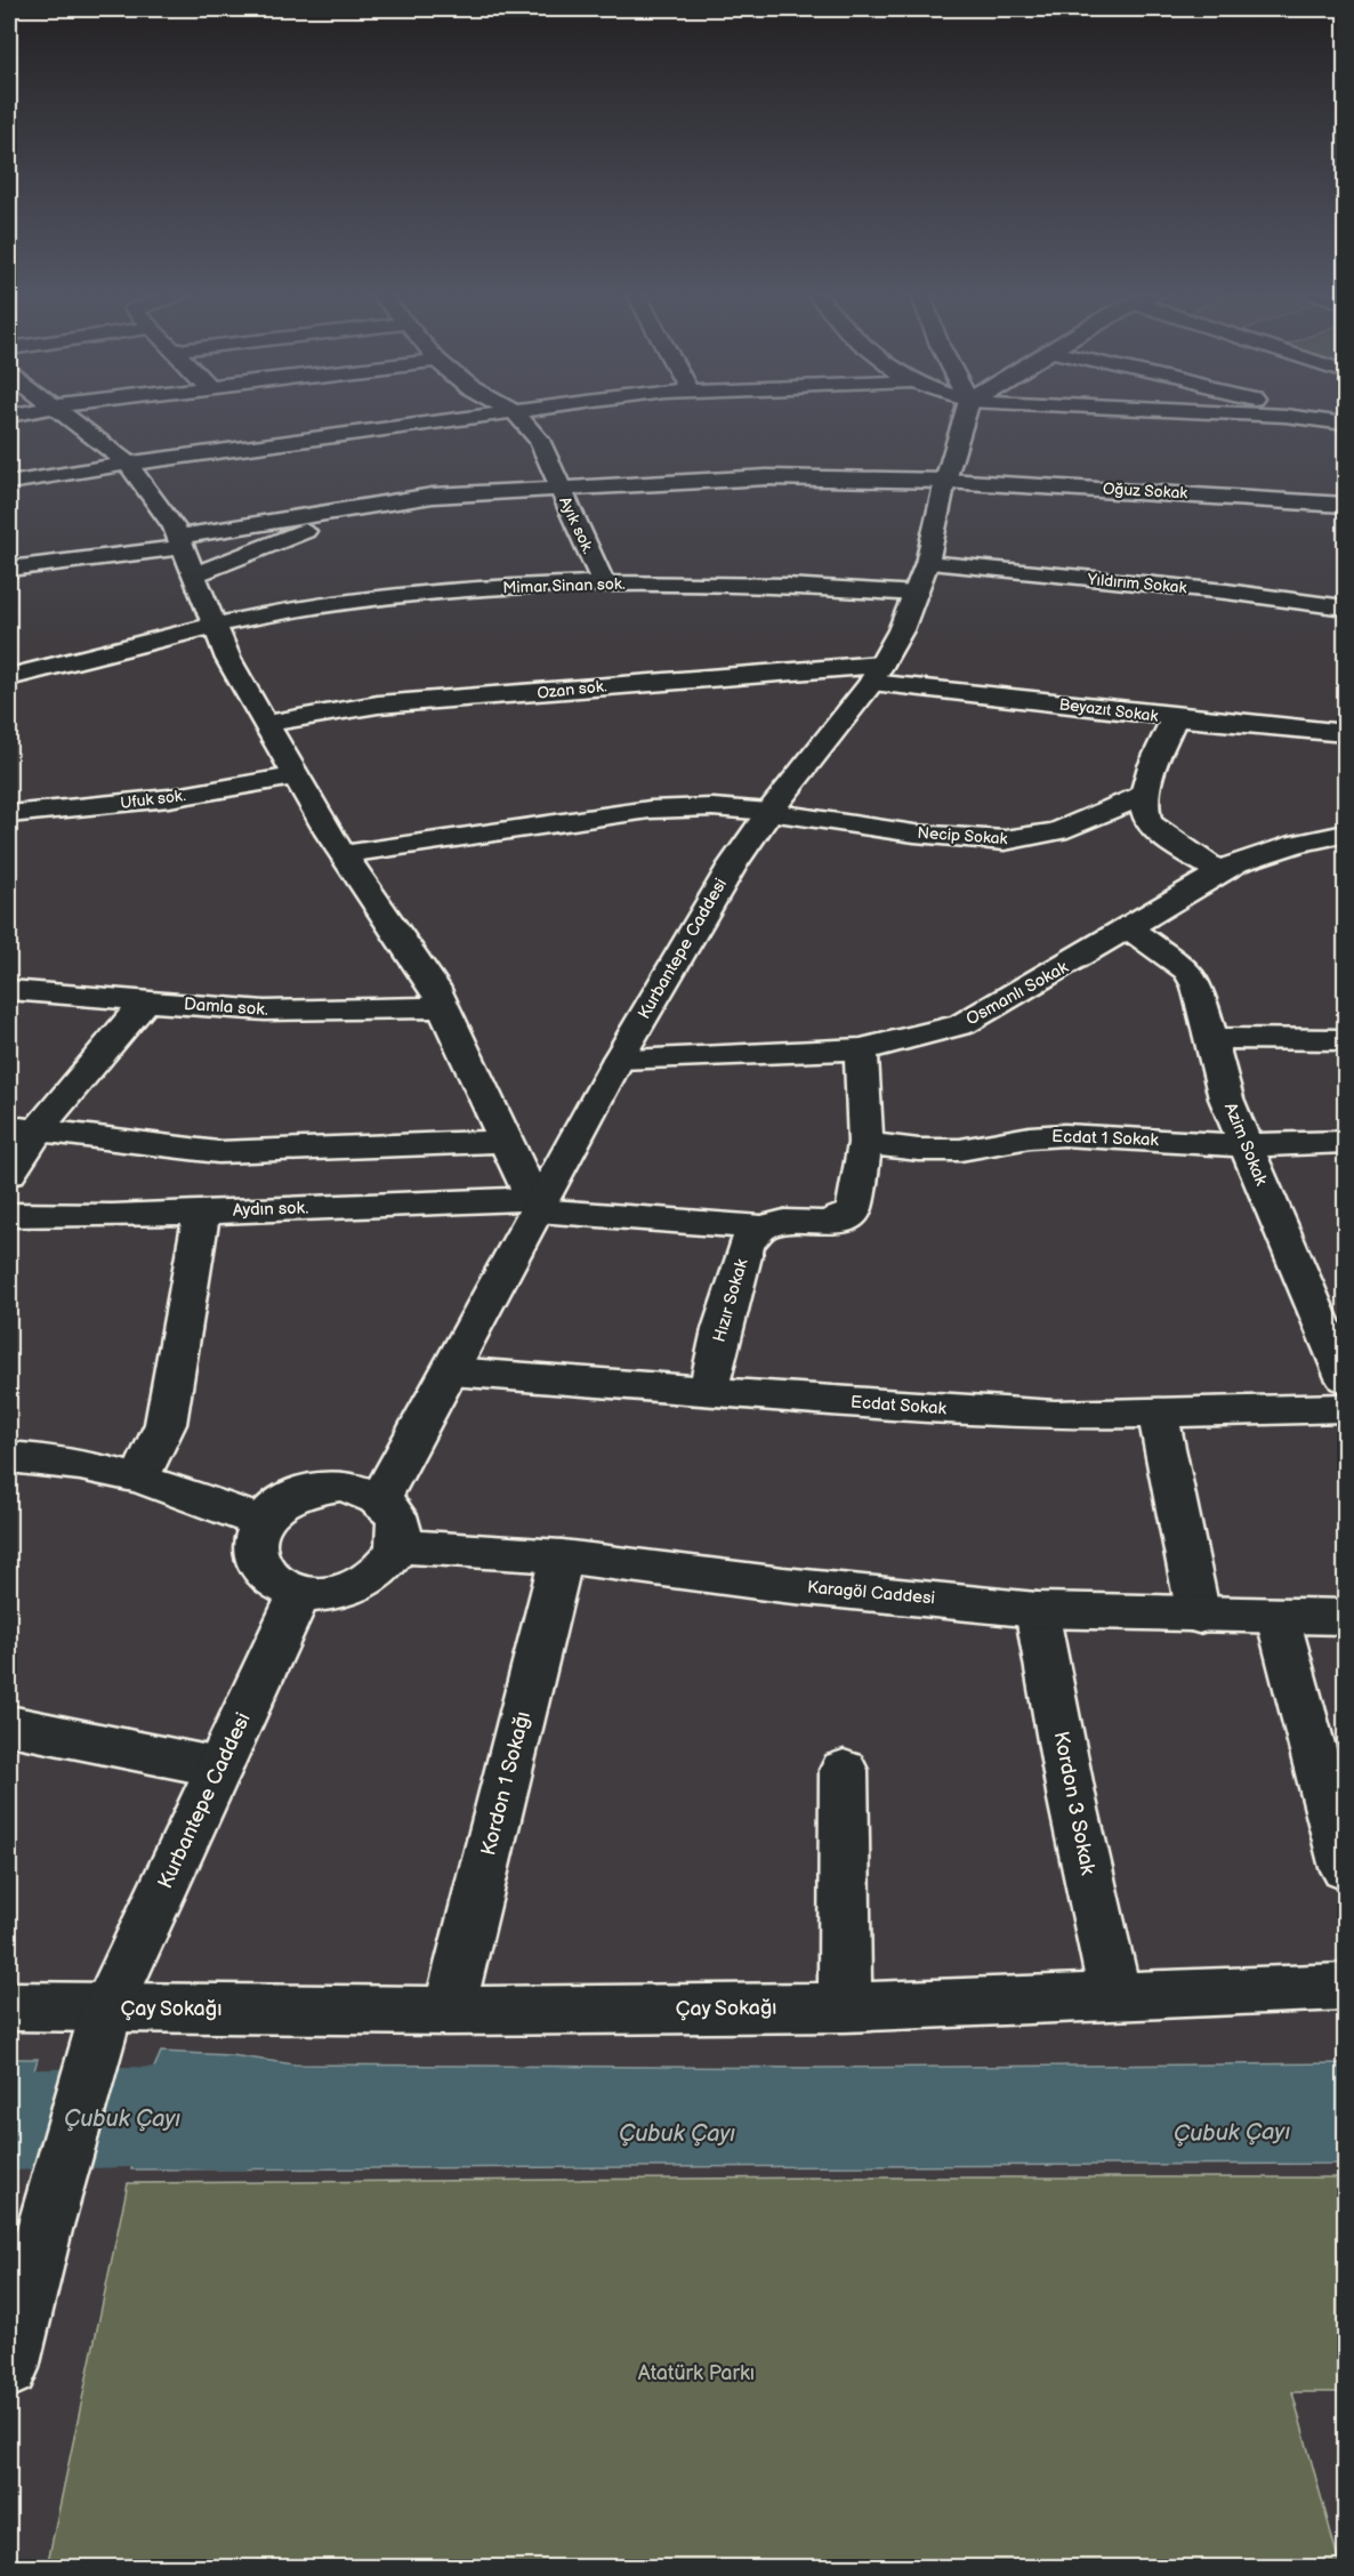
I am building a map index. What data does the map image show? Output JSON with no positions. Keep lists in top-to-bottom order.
{
  "streets": {
    "street": [
      "Oğuz Sokak",
      "Ayık sok.",
      "Yıldırım Sokak",
      "Mimar Sinan sok.",
      "Ozan sok.",
      "Beyazıt Sokak",
      "Ufuk sok.",
      "Necip Sokak",
      "Kurbantepe Caddesi",
      "Osmanlı Sokak",
      "Damla sok.",
      "Ecdat 1 Sokak",
      "Azim Sokak",
      "Aydın sok.",
      "Hızır Sokak",
      "Ecdat Sokak",
      "Karagöl Caddesi",
      "Kordon 1 Sokağı",
      "Kordon 3 Sokak",
      "Çay Sokağı"
    ]
  },
  "crossings": [
    ["Oğuz Sokak", "Ayık sok."],
    ["Oğuz Sokak", "Kurbantepe Caddesi"],
    ["Ayık sok.", "Mimar Sinan sok."],
    ["Yıldırım Sokak", "Kurbantepe Caddesi"],
    ["Mimar Sinan sok.", "Kurbantepe Caddesi"],
    ["Ozan sok.", "Beyazıt Sokak"],
    ["Ozan sok.", "Kurbantepe Caddesi"],
    ["Beyazıt Sokak", "Kurbantepe Caddesi"],
    ["Necip Sokak", "Kurbantepe Caddesi"],
    ["Kurbantepe Caddesi", "Osmanlı Sokak"],
    ["Kurbantepe Caddesi", "Aydın sok."],
    ["Kurbantepe Caddesi", "Ecdat Sokak"],
    ["Kurbantepe Caddesi", "Karagöl Caddesi"],
    ["Kurbantepe Caddesi", "Çay Sokağı"],
    ["Osmanlı Sokak", "Azim Sokak"],
    ["Ecdat 1 Sokak", "Azim Sokak"],
    ["Aydın sok.", "Hızır Sokak"],
    ["Hızır Sokak", "Ecdat Sokak"],
    ["Karagöl Caddesi", "Kordon 1 Sokağı"],
    ["Karagöl Caddesi", "Kordon 3 Sokak"],
    ["Kordon 1 Sokağı", "Çay Sokağı"],
    ["Kordon 3 Sokak", "Çay Sokağı"]
  ],
  "water": ["Çubuk Çayı"],
  "parks": ["Atatürk Parkı"]
}
